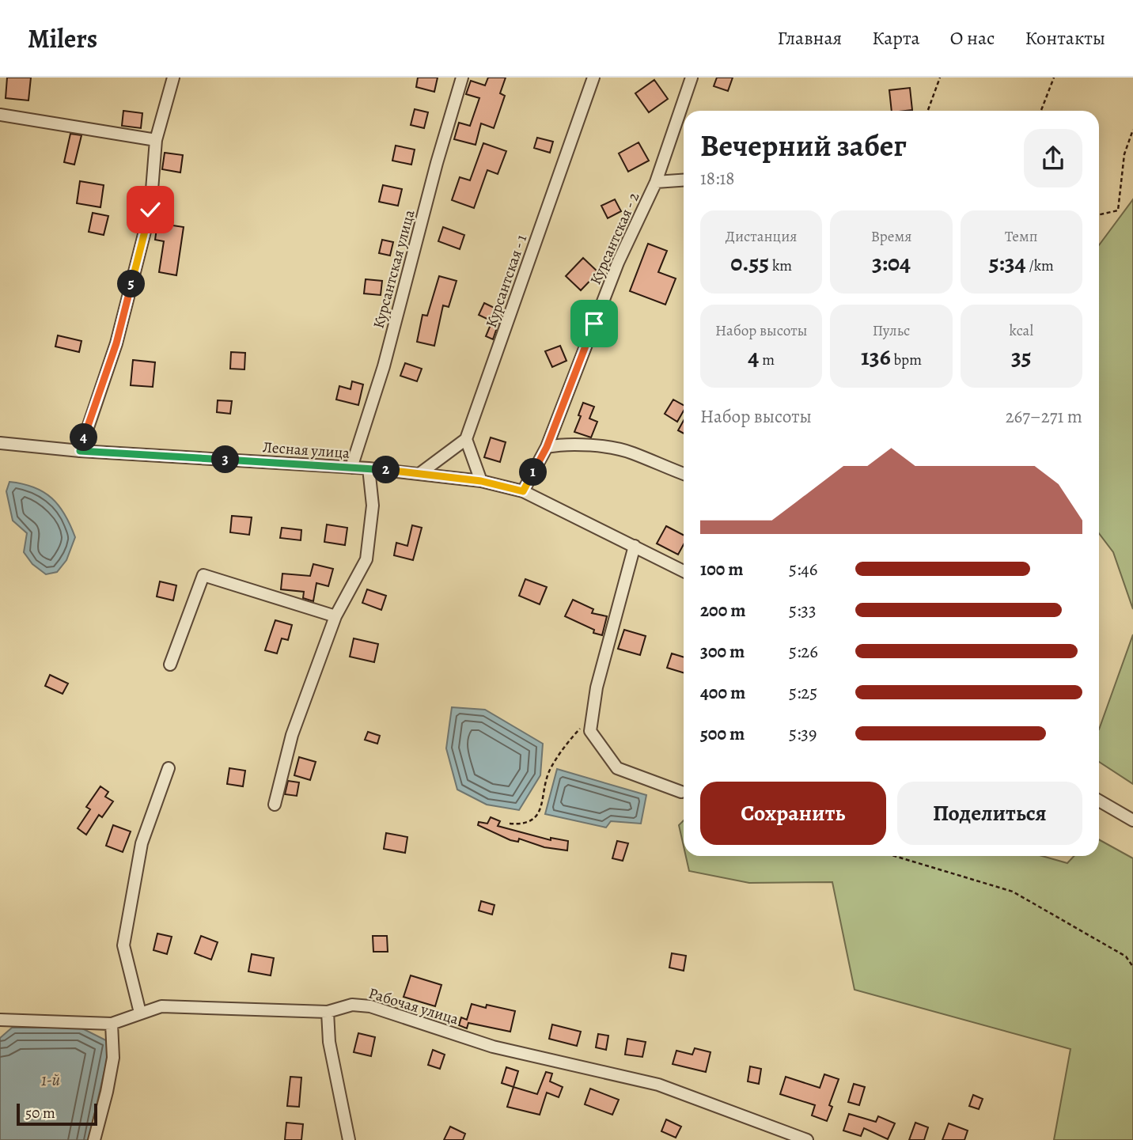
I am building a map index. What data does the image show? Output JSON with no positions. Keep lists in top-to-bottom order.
{
  "streets": {
    "street": [
      "Курсантская - 2",
      "Курсантская улица",
      "Курсантская - 1",
      "Лесная улица",
      "Рабочая улица"
    ]
  },
  "crossings": [
    ["Курсантская - 2", "Лесная улица"],
    ["Курсантская улица", "Лесная улица"]
  ],
  "water": ["1-й"],
  "scale_bar": "50 m",
  "page": {
    "header": "Milers",
    "nav": [
      "Главная",
      "Карта",
      "О нас",
      "Контакты"
    ],
    "heading": ["Вечерний забег", "18:18"],
    "stats": [
      ["Дистанция", "0.55 km"],
      ["Время", "3:04"],
      ["Темп", "5:34 /km"],
      ["Набор высоты", "4 m"],
      ["Пульс", "136 bpm"],
      ["kcal", "35"]
    ],
    "pins": [
      "5",
      "4",
      "3",
      "2",
      "1"
    ],
    "chart": ["Набор высоты", "267–271 m"],
    "list": [
      {
        "name": "100 m",
        "note": "5:46"
      },
      {
        "name": "200 m",
        "note": "5:33"
      },
      {
        "name": "300 m",
        "note": "5:26"
      },
      {
        "name": "400 m",
        "note": "5:25"
      },
      {
        "name": "500 m",
        "note": "5:39"
      }
    ],
    "buttons": ["Сохранить", "Поделиться"],
    "scale": "50 m"
  }
}
